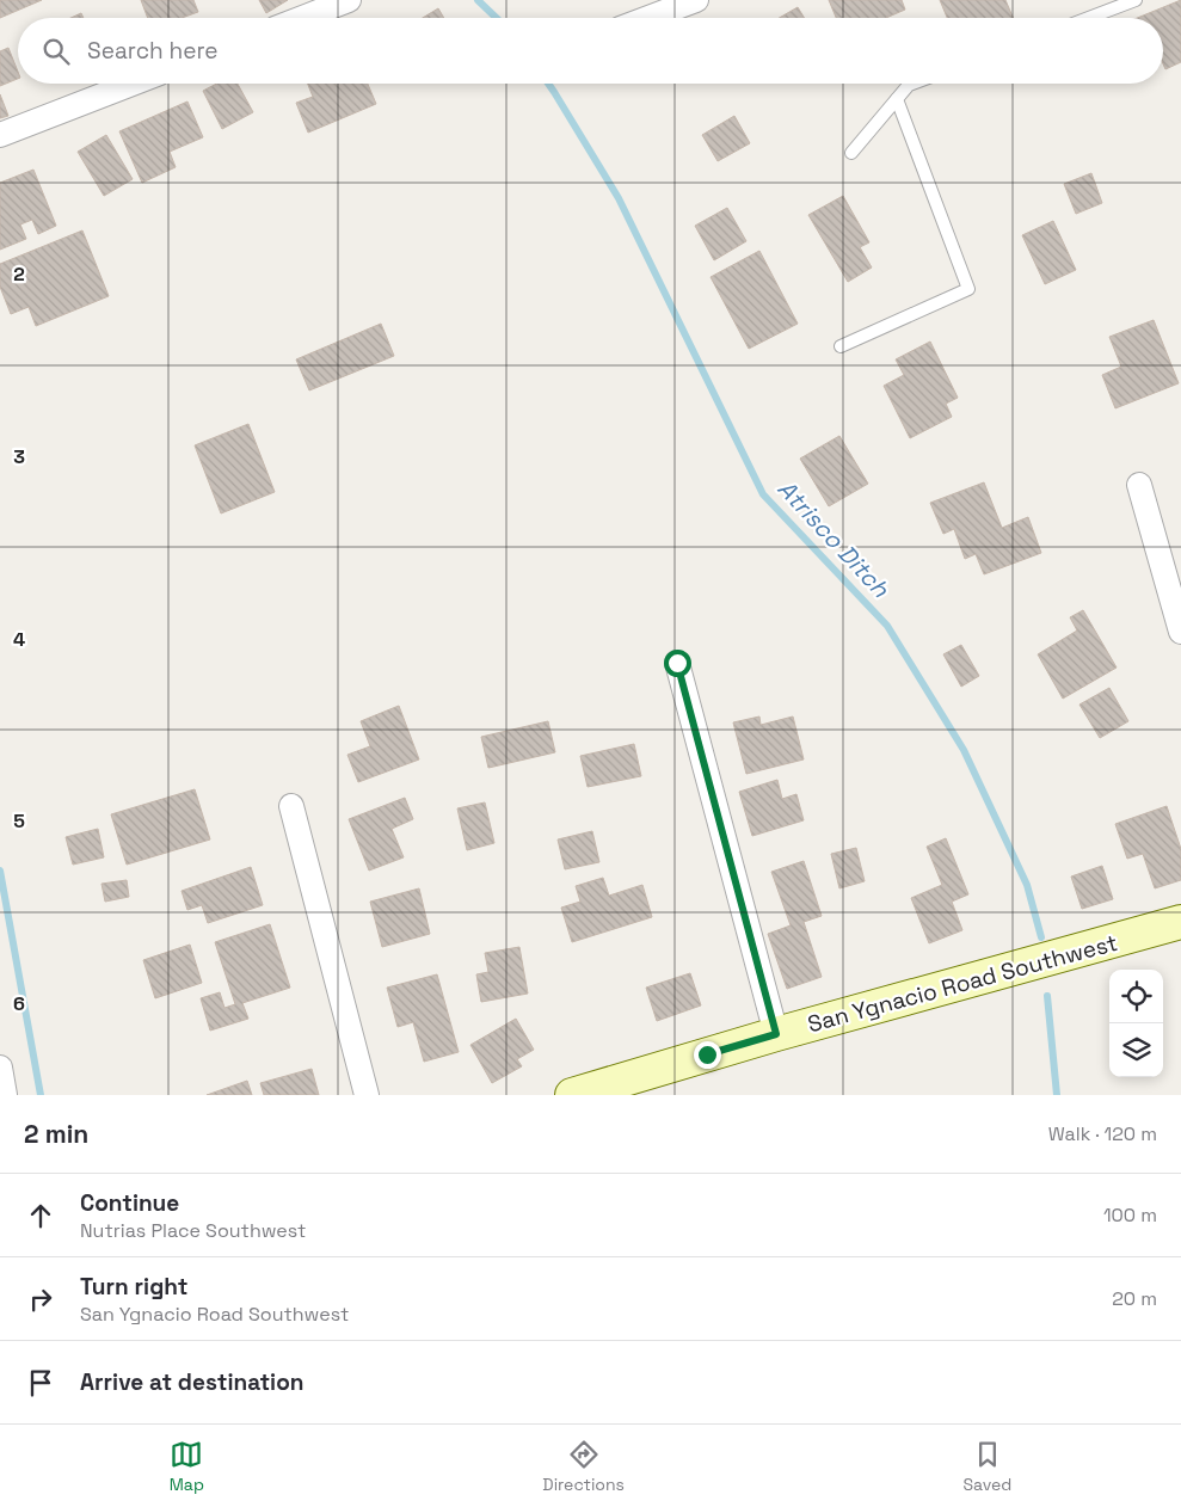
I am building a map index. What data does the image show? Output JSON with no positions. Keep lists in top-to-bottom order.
{
  "streets": {
    "street": ["San Ygnacio Road Southwest"]
  },
  "water": ["Atrisco Ditch"],
  "page": {
    "search": "Search here",
    "heading": ["2 min", "Walk · 120 m"],
    "list": [
      ["Continue", "Nutrias Place Southwest", "100 m"],
      ["Turn right", "San Ygnacio Road Southwest", "20 m"],
      "Arrive at destination"
    ],
    "nav": ["Map", "Directions", "Saved"]
  },
  "grid": {
    "rows": [
      "2",
      "3",
      "4",
      "5",
      "6"
    ]
  }
}
